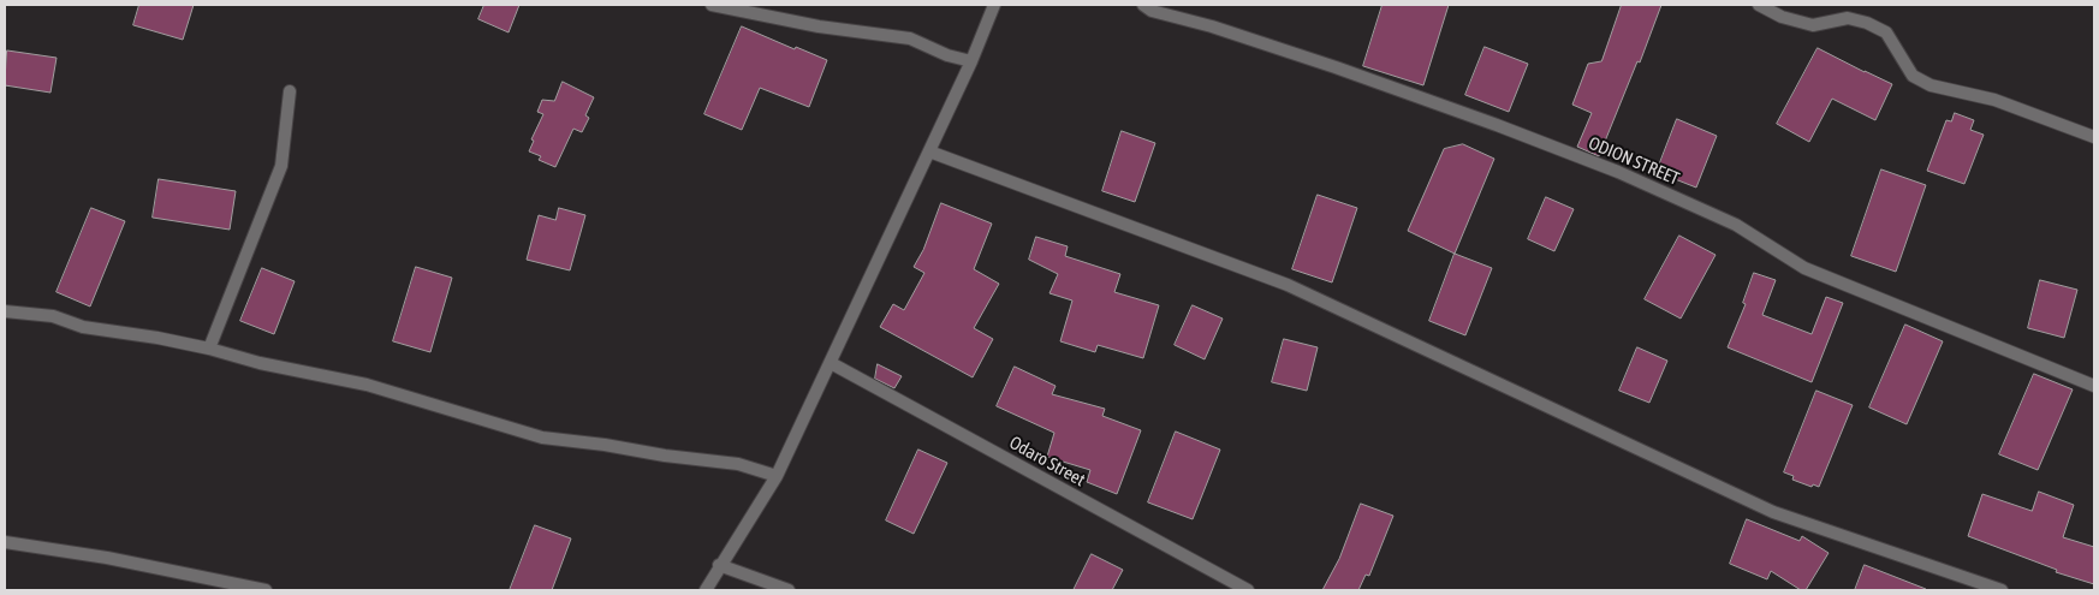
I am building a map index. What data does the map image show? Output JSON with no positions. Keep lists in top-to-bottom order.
{
  "streets": {
    "street": ["ODION STREET", "Odaro Street"]
  }
}
